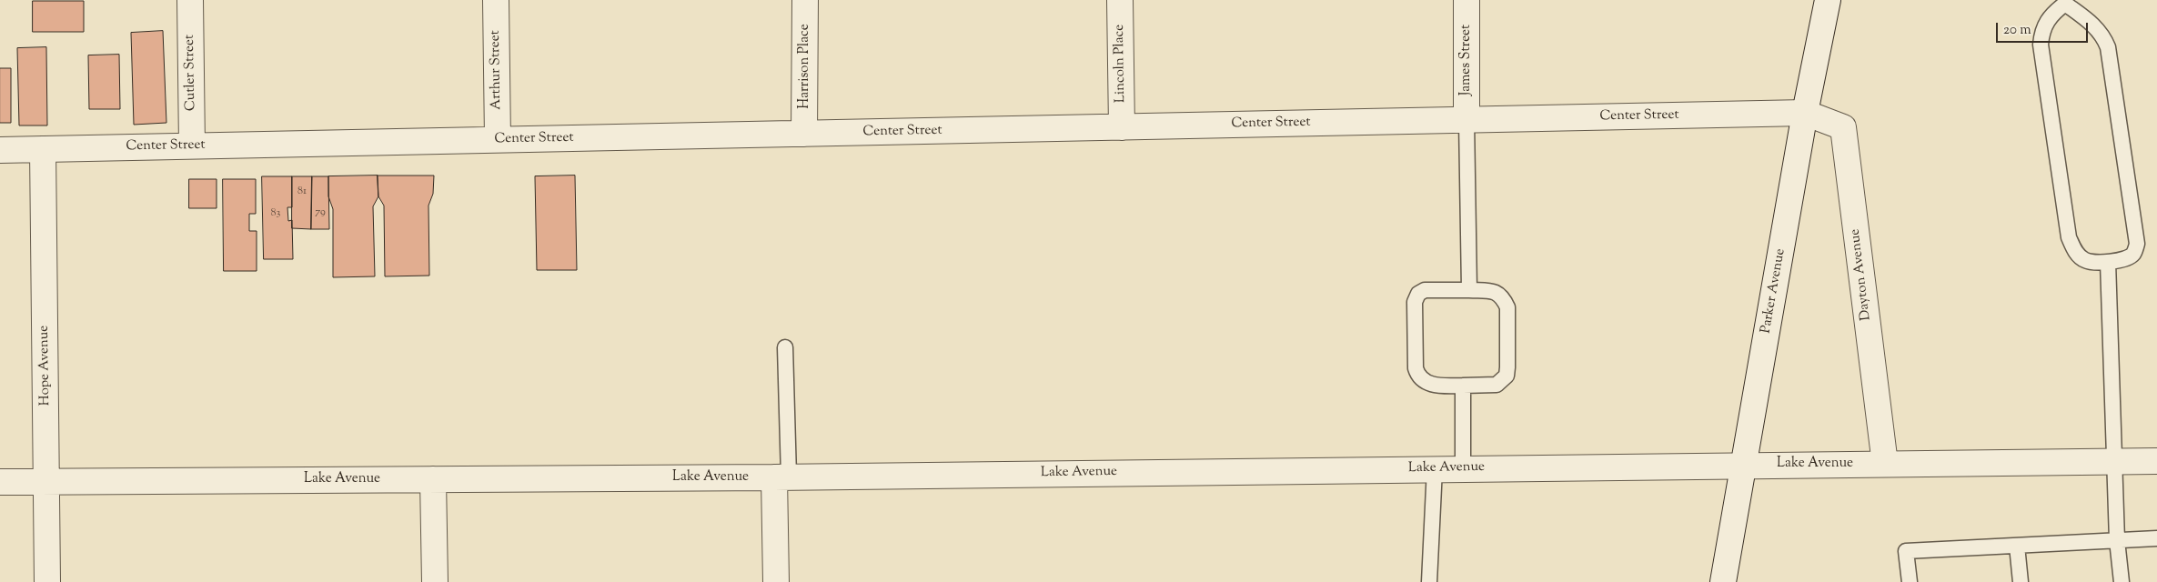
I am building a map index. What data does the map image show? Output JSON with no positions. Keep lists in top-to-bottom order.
{
  "streets": {
    "street": [
      "James Street",
      "Lincoln Place",
      "Harrison Place",
      "Arthur Street",
      "Cutler Street",
      "Center Street",
      "Dayton Avenue",
      "Parker Avenue",
      "Hope Avenue",
      "Lake Avenue"
    ]
  },
  "crossings": [
    ["James Street", "Center Street"],
    ["Lincoln Place", "Center Street"],
    ["Harrison Place", "Center Street"],
    ["Arthur Street", "Center Street"],
    ["Cutler Street", "Center Street"],
    ["Center Street", "Dayton Avenue"],
    ["Center Street", "Parker Avenue"],
    ["Center Street", "Hope Avenue"],
    ["Dayton Avenue", "Parker Avenue"],
    ["Dayton Avenue", "Lake Avenue"],
    ["Parker Avenue", "Lake Avenue"],
    ["Hope Avenue", "Lake Avenue"]
  ],
  "house_numbers": ["81", "79", "83"],
  "scale_bar": "20 m"
}
